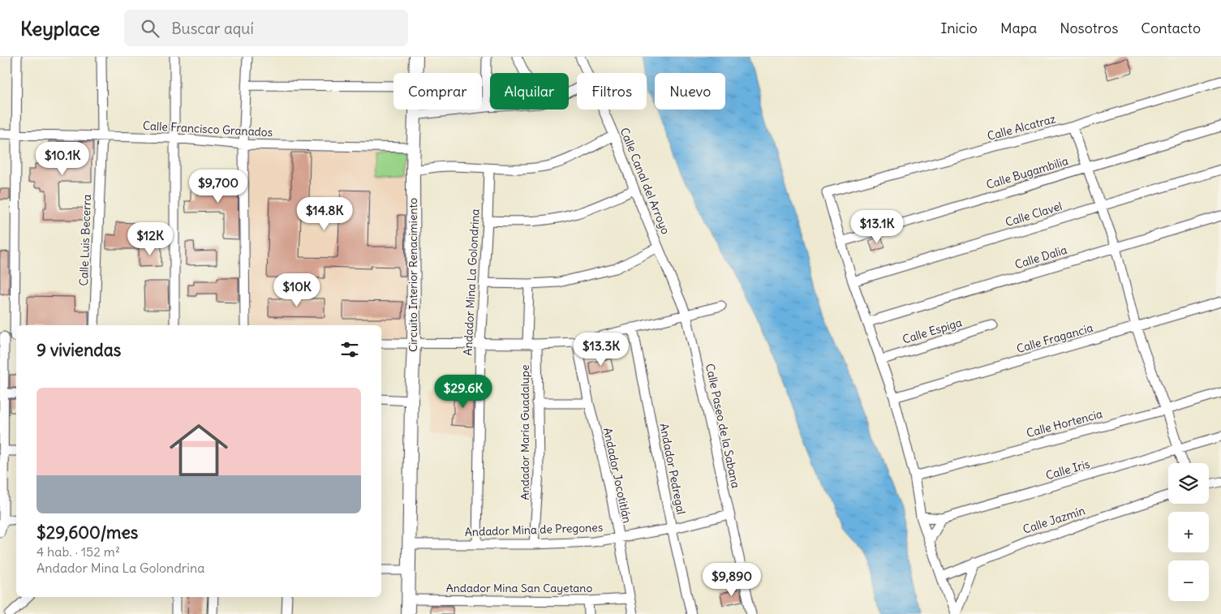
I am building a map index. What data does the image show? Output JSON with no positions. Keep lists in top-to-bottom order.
{
  "streets": {
    "main road": ["Circuito Interior Renacimiento"],
    "street": [
      "Calle Alcatraz",
      "Calle Francisco Granados",
      "Calle Bugambilia",
      "Calle Canal del Arroyo",
      "Calle Clavel",
      "Calle Luis Becerra",
      "Calle Dalia",
      "Andador Mina La Golondrina",
      "Calle Espiga",
      "Calle Fragancia",
      "Calle Hortencia",
      "Calle Paseo de la Sabana",
      "Andador María Guadalupe",
      "Andador Pedregal",
      "Calle Iris",
      "Andador Jocotitlán",
      "Calle Jazmín",
      "Andador Mina de Pregones",
      "Andador Mina San Cayetano"
    ]
  },
  "crossings": [
    ["Calle Alcatraz", "Calle Bugambilia"],
    ["Calle Francisco Granados", "Calle Luis Becerra"],
    ["Calle Francisco Granados", "Circuito Interior Renacimiento"],
    ["Calle Canal del Arroyo", "Calle Paseo de la Sabana"],
    ["Circuito Interior Renacimiento", "Andador Mina de Pregones"],
    ["Circuito Interior Renacimiento", "Andador Mina San Cayetano"],
    ["Andador Mina La Golondrina", "Andador Mina de Pregones"],
    ["Calle Paseo de la Sabana", "Andador Mina de Pregones"],
    ["Andador María Guadalupe", "Andador Mina de Pregones"],
    ["Andador Pedregal", "Andador Mina de Pregones"],
    ["Andador Jocotitlán", "Andador Mina de Pregones"],
    ["Andador Jocotitlán", "Andador Mina San Cayetano"]
  ],
  "page": {
    "header": "Keyplace",
    "search": "Buscar aquí",
    "nav": [
      "Inicio",
      "Mapa",
      "Nosotros",
      "Contacto"
    ],
    "chip": [
      "Comprar",
      "Alquilar",
      "Filtros",
      "Nuevo"
    ],
    "price": [
      "$10.1K",
      "$9,700",
      "$14.8K",
      "$13.1K",
      "$12K",
      "$10K",
      "$13.3K",
      "$29.6K",
      "$9,890"
    ],
    "heading": "9 viviendas",
    "list": [
      {
        "name": "$29,600/mes",
        "note": "4 hab. · 152 m² · Andador Mina La Golondrina"
      }
    ],
    "map_buttons": ["+", "−"]
  }
}
